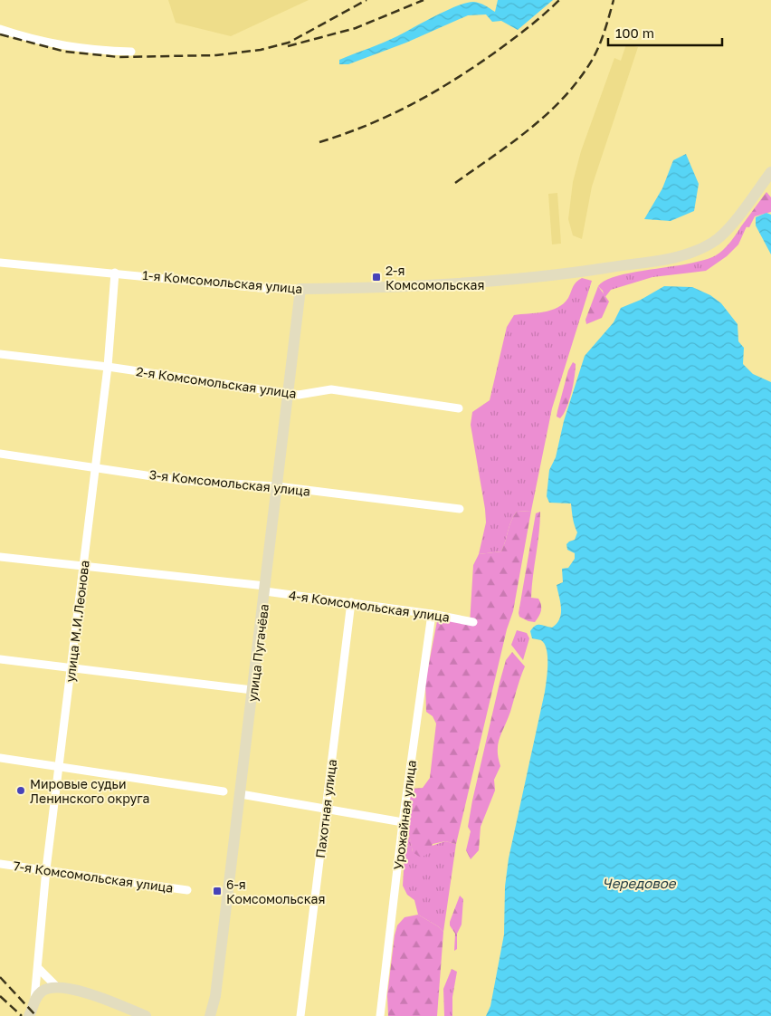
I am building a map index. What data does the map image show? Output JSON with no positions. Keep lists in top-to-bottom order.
{
  "streets": {
    "main road": ["1-я Комсомольская улица", "улица М.И.Леонова", "улица Пугачёва"],
    "street": [
      "2-я Комсомольская улица",
      "3-я Комсомольская улица",
      "4-я Комсомольская улица",
      "Пахотная улица",
      "Урожайная улица",
      "7-я Комсомольская улица"
    ]
  },
  "crossings": [
    ["1-я Комсомольская улица", "улица М.И.Леонова"],
    ["1-я Комсомольская улица", "улица Пугачёва"],
    ["2-я Комсомольская улица", "улица М.И.Леонова"],
    ["2-я Комсомольская улица", "улица Пугачёва"],
    ["3-я Комсомольская улица", "улица М.И.Леонова"],
    ["3-я Комсомольская улица", "улица Пугачёва"],
    ["4-я Комсомольская улица", "улица М.И.Леонова"],
    ["4-я Комсомольская улица", "улица Пугачёва"],
    ["4-я Комсомольская улица", "Пахотная улица"],
    ["4-я Комсомольская улица", "Урожайная улица"],
    ["улица М.И.Леонова", "7-я Комсомольская улица"]
  ],
  "water": ["Чередовое"],
  "places": {
    "transit": ["2-я Комсомольская", "6-я Комсомольская"],
    "other": ["Мировые судьи Ленинского округа"]
  },
  "scale_bar": "100 m"
}
